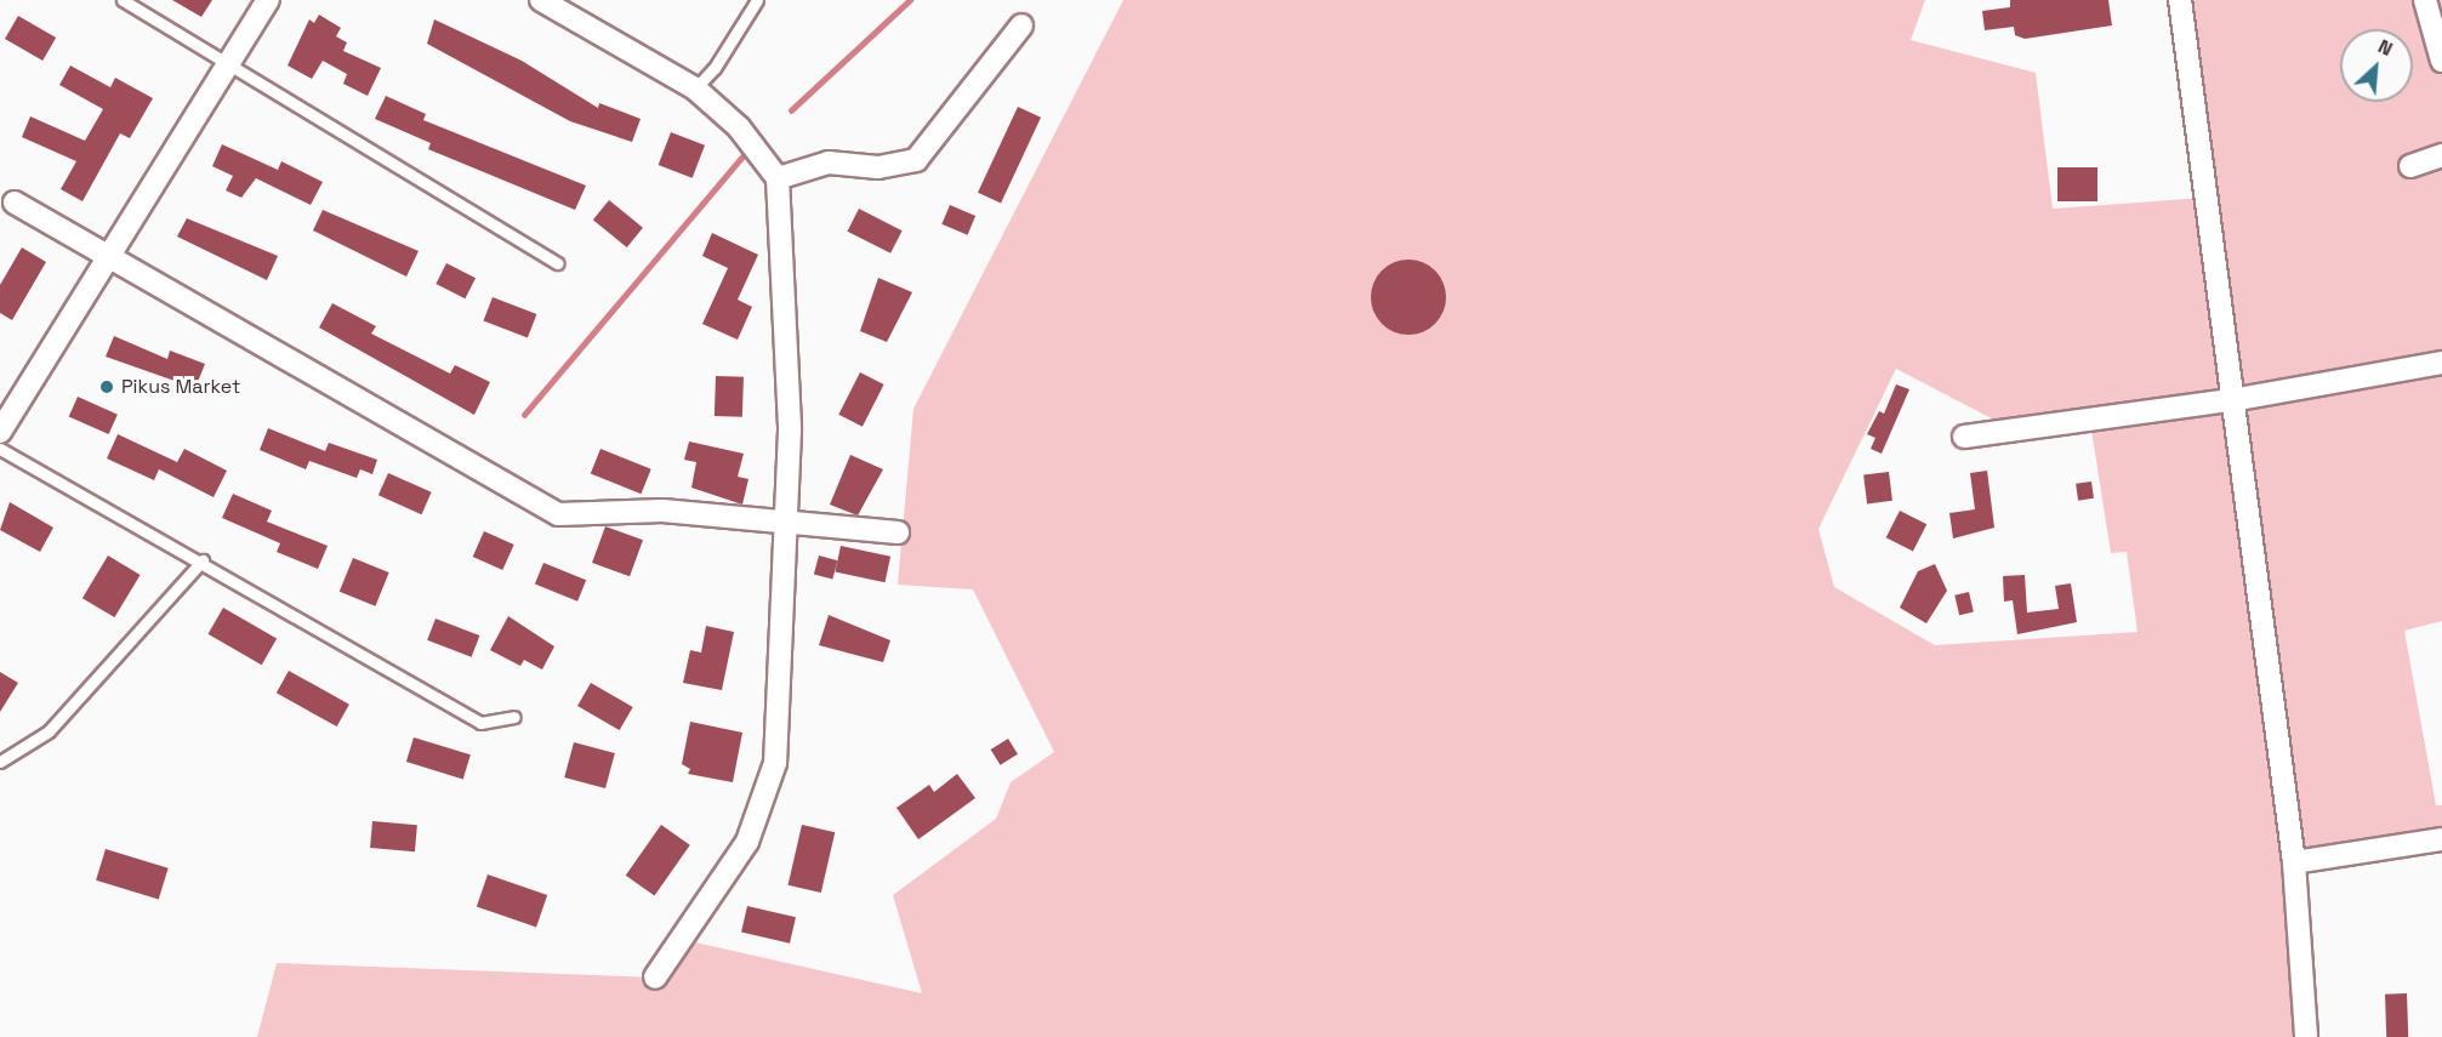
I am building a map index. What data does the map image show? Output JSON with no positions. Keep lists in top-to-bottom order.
{
  "places": ["Pikus Market"],
  "north": "top right"
}
